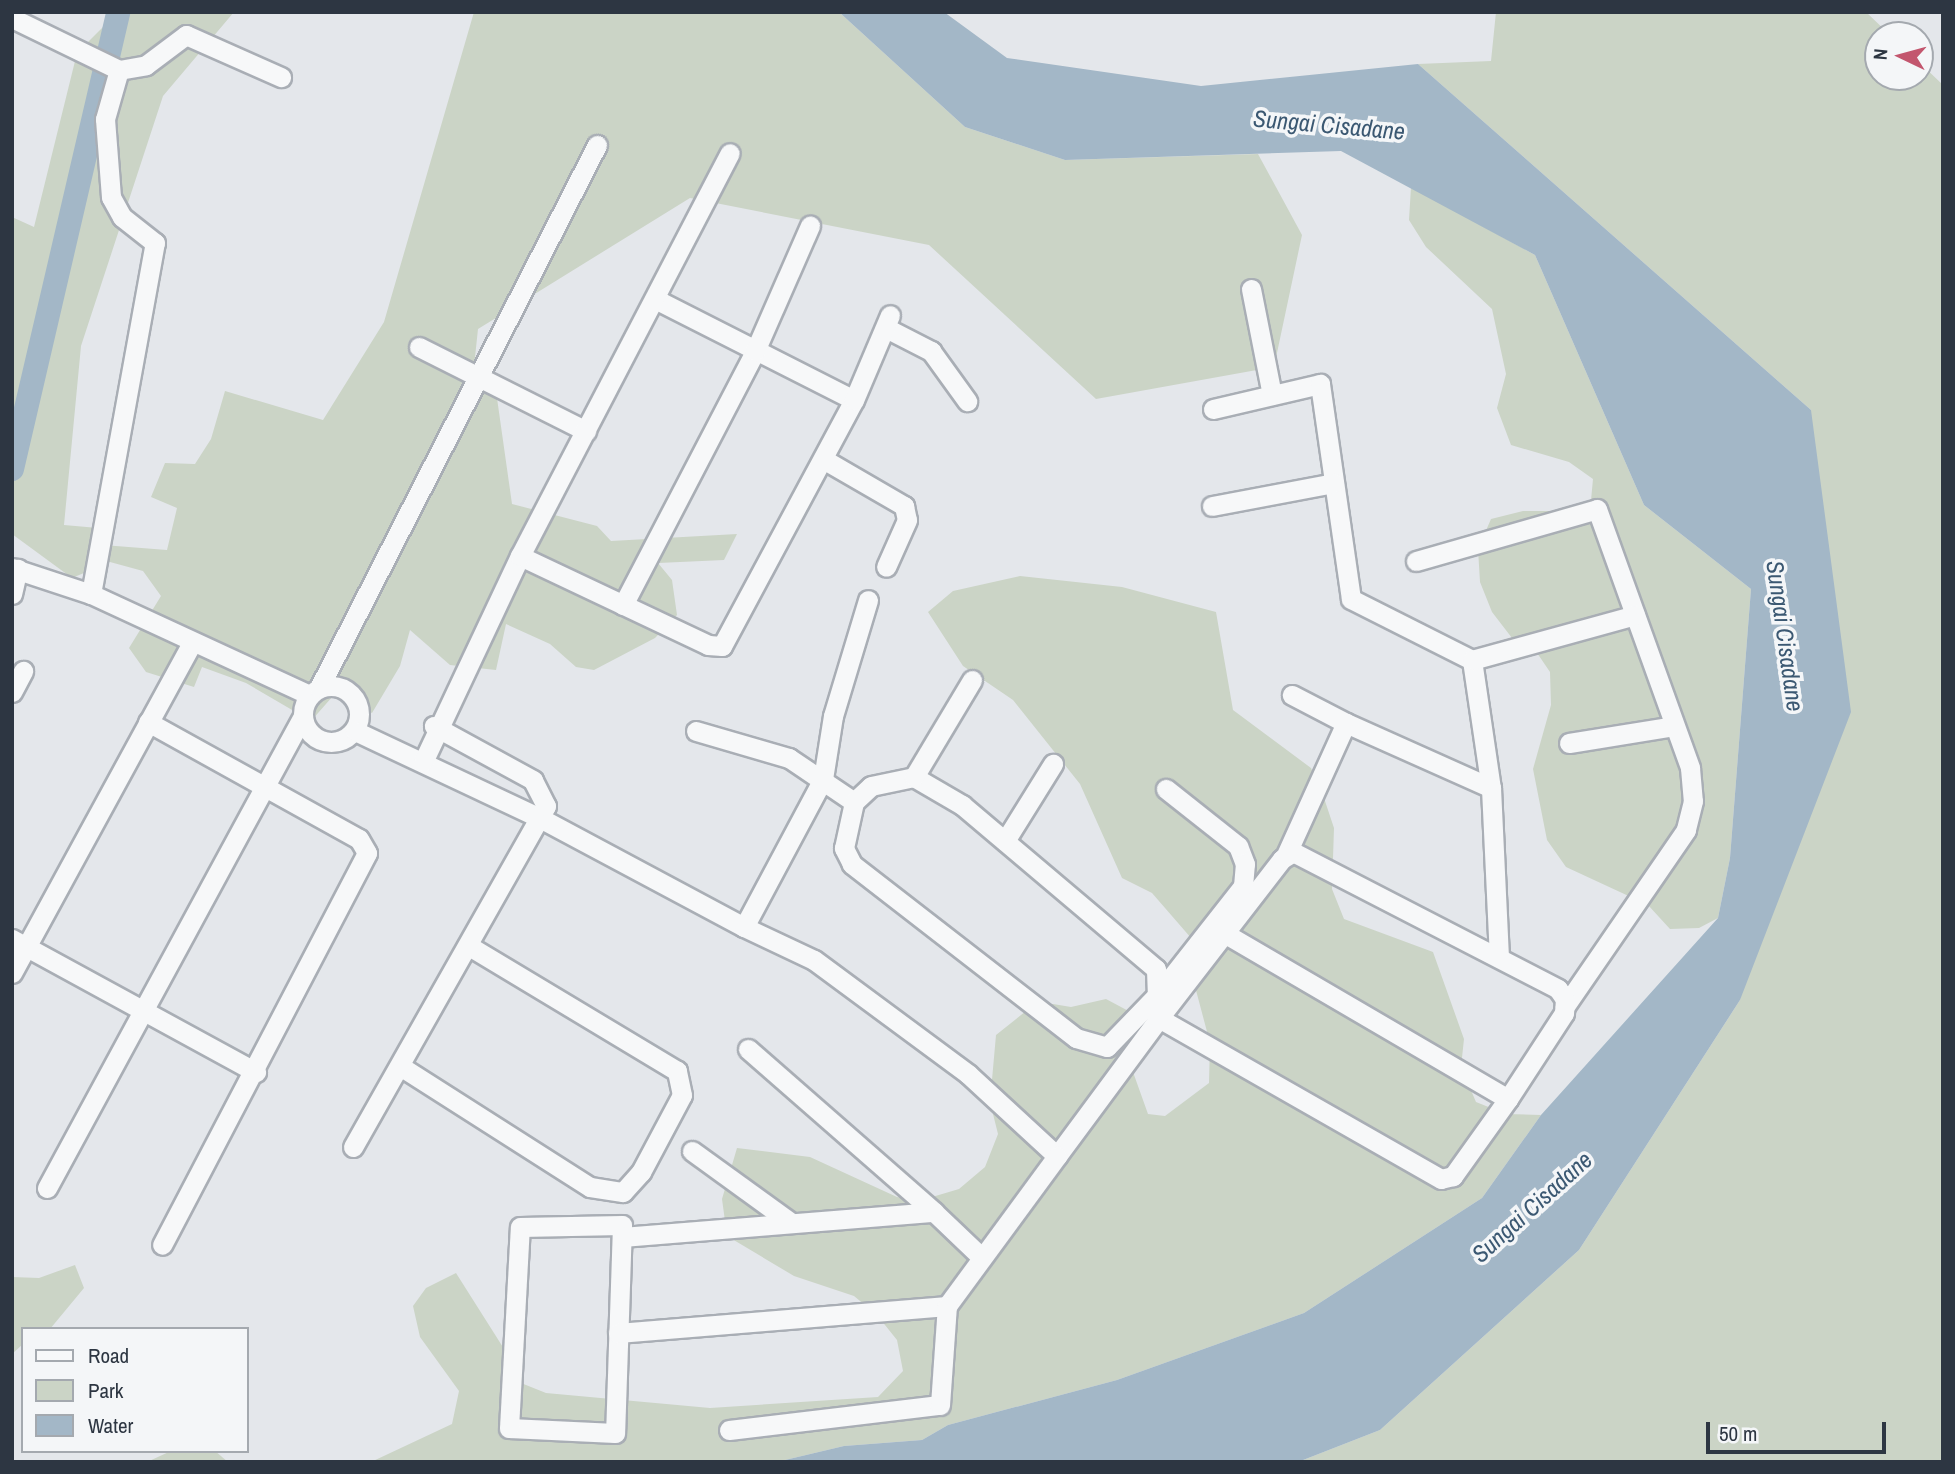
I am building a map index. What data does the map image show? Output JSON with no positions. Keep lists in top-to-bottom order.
{
  "water": ["Sungai Cisadane"],
  "legend": ["Road", "Park", "Water"],
  "scale_bar": "50 m",
  "north": "left"
}
